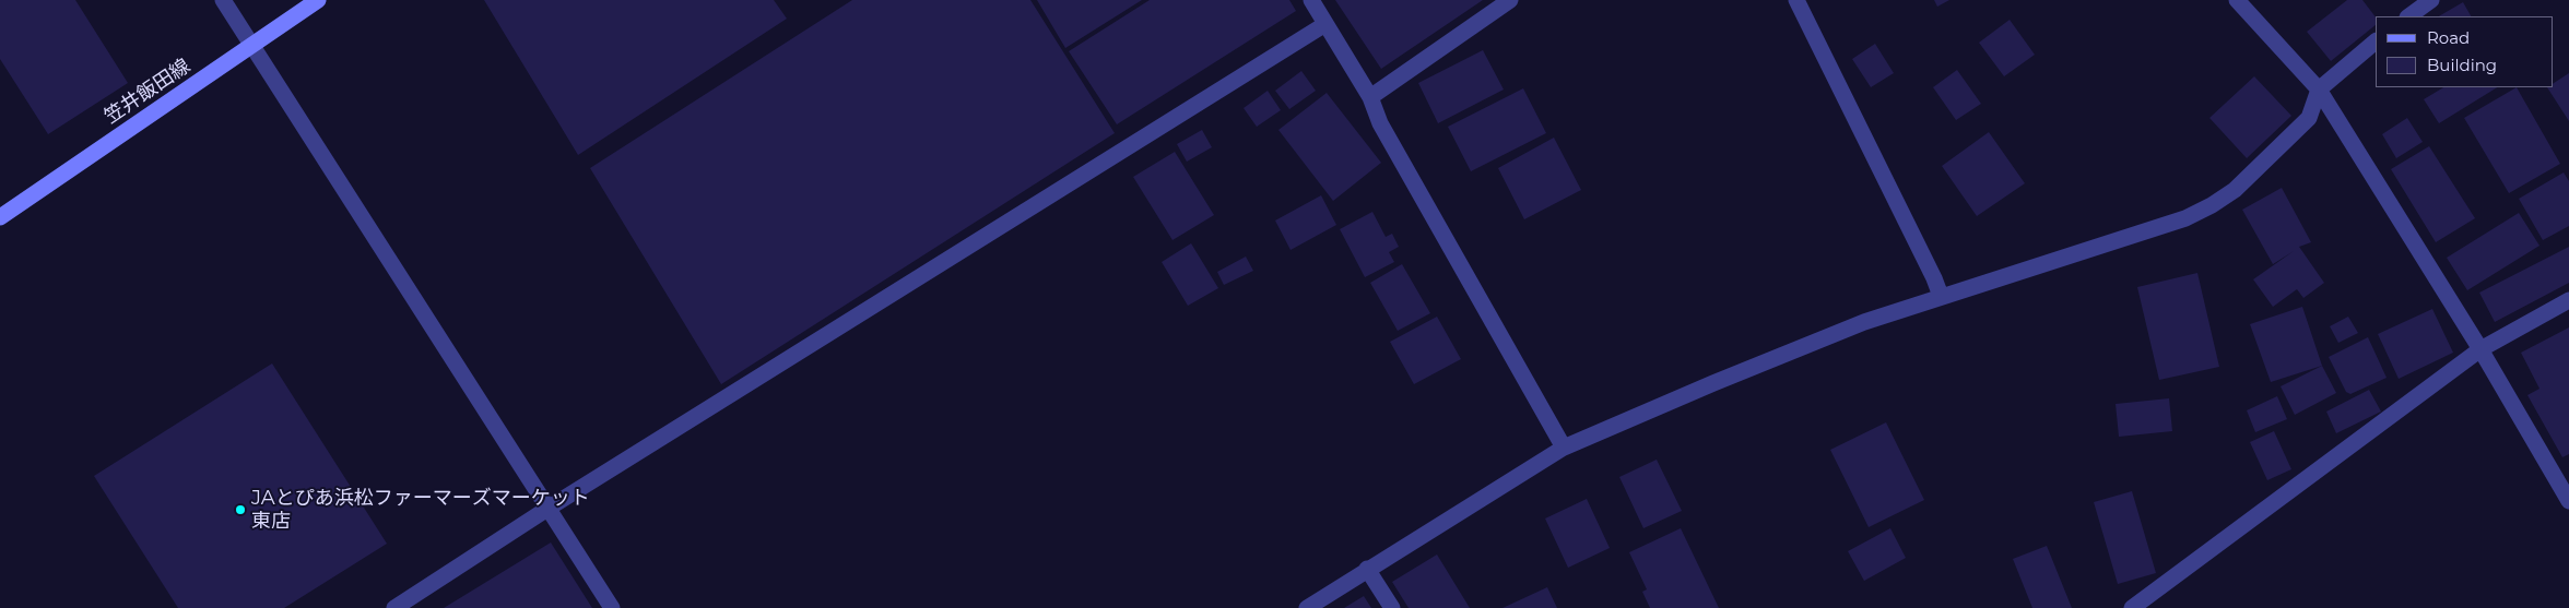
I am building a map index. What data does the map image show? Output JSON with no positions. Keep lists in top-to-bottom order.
{
  "streets": {
    "main road": ["笠井飯田線"]
  },
  "places": ["JAとぴあ浜松ファーマーズマーケット 東店"],
  "legend": ["Road", "Building"]
}
